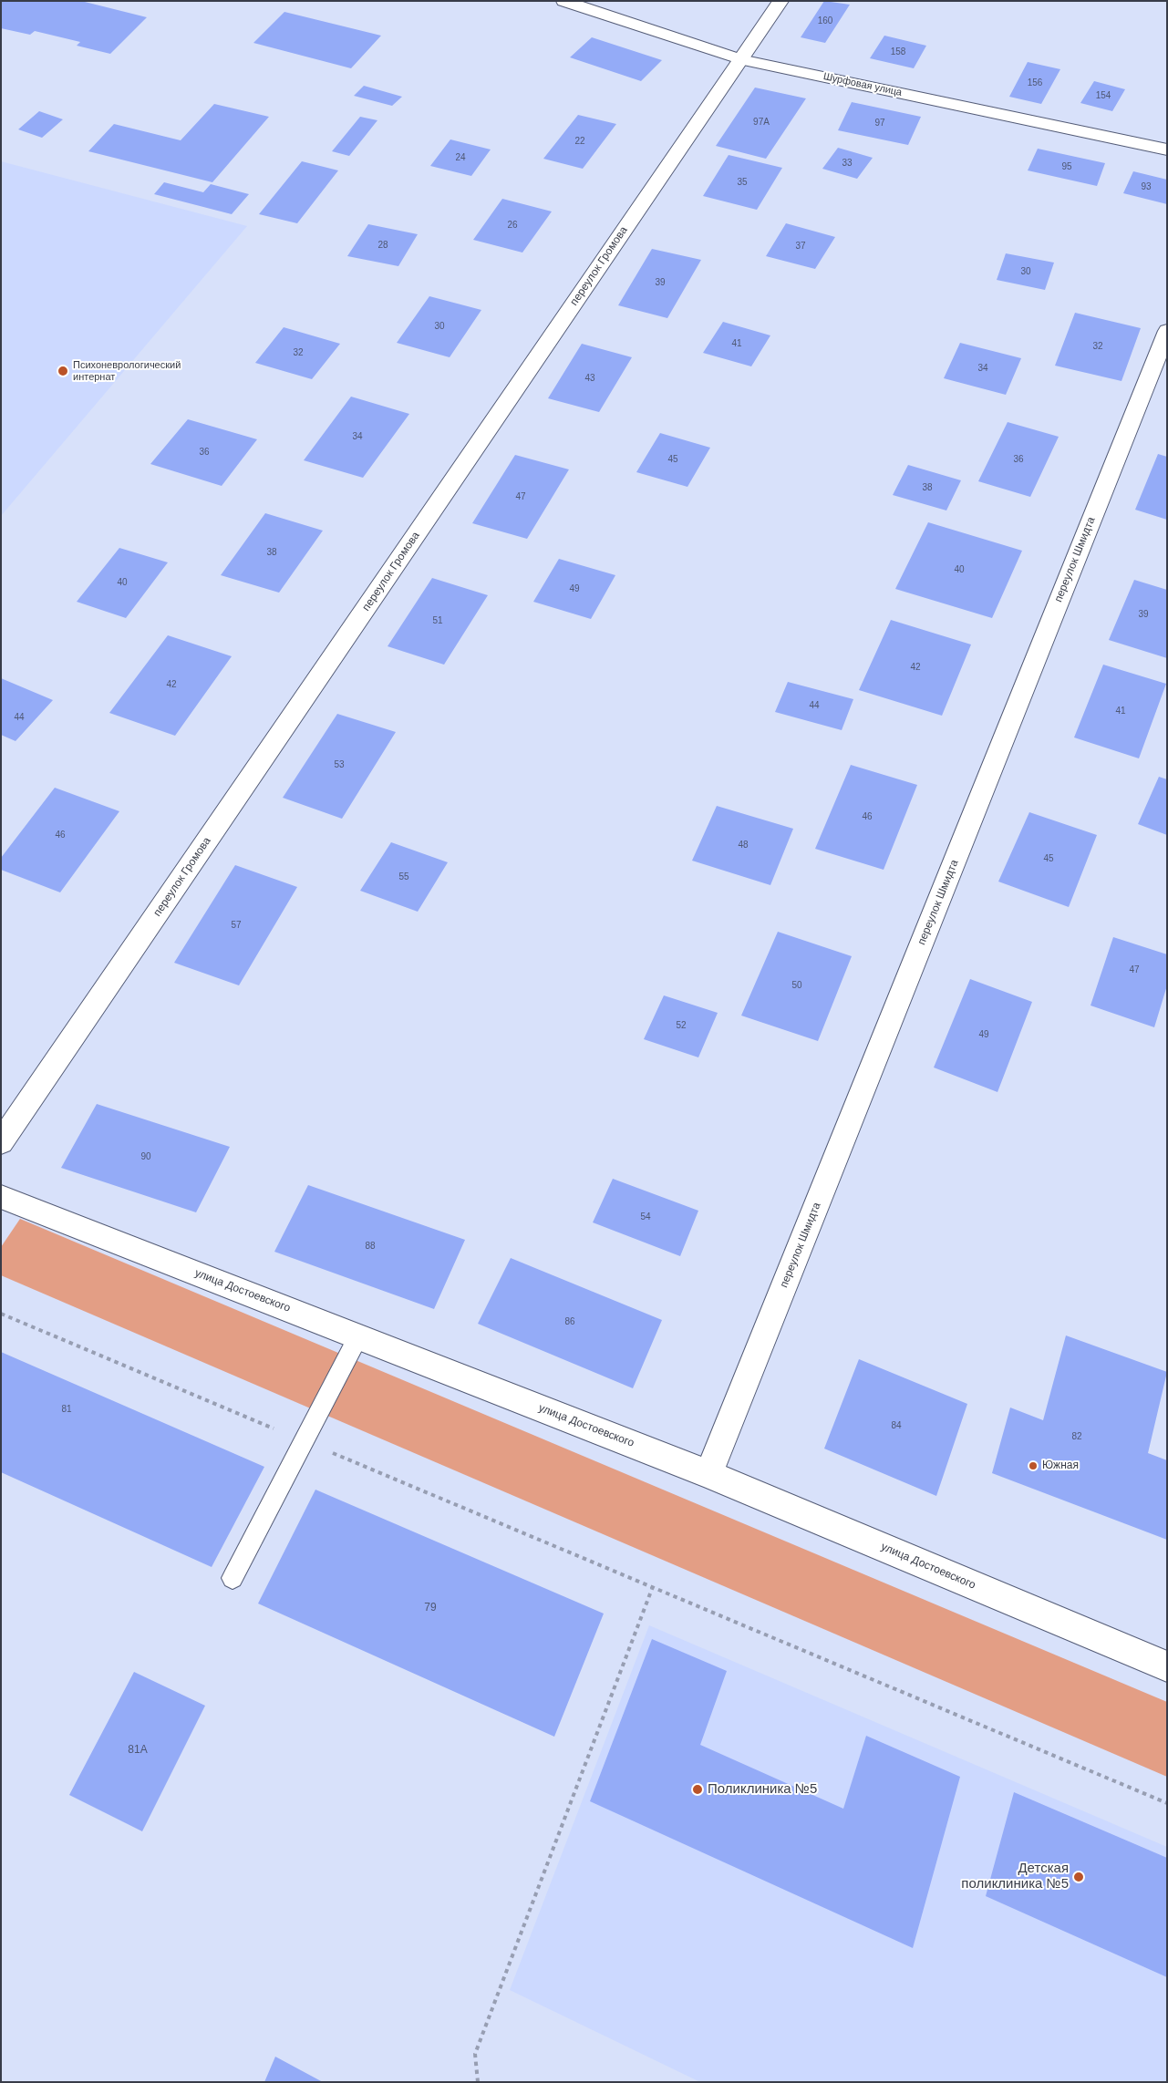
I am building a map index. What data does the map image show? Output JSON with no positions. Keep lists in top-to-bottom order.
{
  "streets": {
    "street": [
      "Шурфовая улица",
      "переулок Громова",
      "переулок Шмидта",
      "улица Достоевского"
    ]
  },
  "crossings": [
    ["Шурфовая улица", "переулок Громова"],
    ["переулок Шмидта", "улица Достоевского"]
  ],
  "places": [
    "Психоневрологический интернат",
    "Южная",
    "Поликлиника №5",
    "Детская поликлиника №5"
  ],
  "house_numbers": [
    "160",
    "158",
    "156",
    "154",
    "97А",
    "97",
    "22",
    "24",
    "33",
    "95",
    "35",
    "93",
    "26",
    "28",
    "37",
    "30",
    "39",
    "30",
    "41",
    "32",
    "32",
    "34",
    "43",
    "34",
    "36",
    "45",
    "36",
    "38",
    "47",
    "38",
    "40",
    "40",
    "49",
    "39",
    "51",
    "42",
    "42",
    "44",
    "41",
    "44",
    "53",
    "46",
    "46",
    "48",
    "45",
    "55",
    "57",
    "47",
    "50",
    "52",
    "49",
    "90",
    "54",
    "88",
    "86",
    "81",
    "84",
    "82",
    "79",
    "81А"
  ]
}
